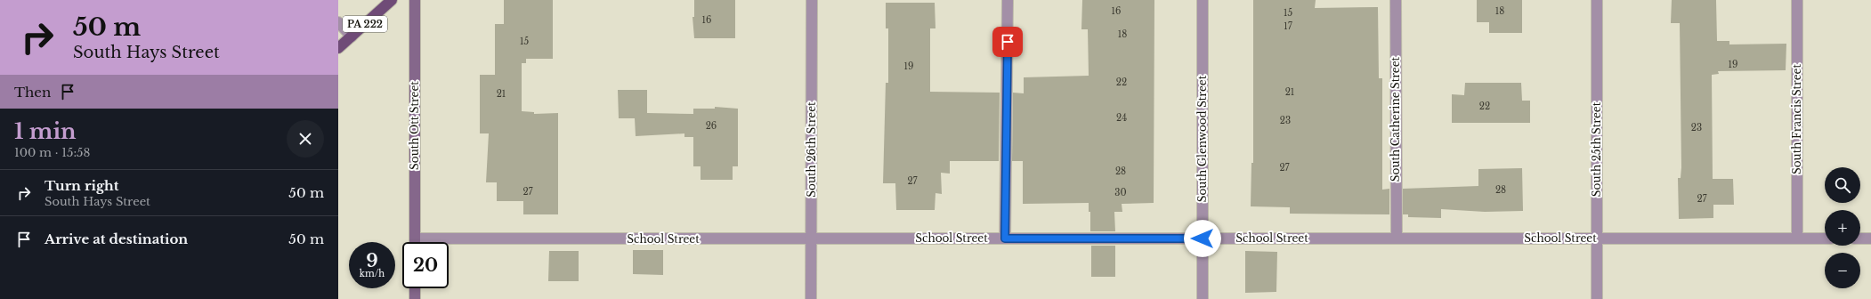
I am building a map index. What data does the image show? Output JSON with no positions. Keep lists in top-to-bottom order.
{
  "streets": {
    "main road": ["PA 222"],
    "street": [
      "South Catherine Street",
      "South Francis Street",
      "South Ott Street",
      "South Glenwood Street",
      "South 26th Street",
      "South 25th Street",
      "School Street"
    ]
  },
  "crossings": [
    ["South Catherine Street", "School Street"],
    ["South Francis Street", "School Street"],
    ["South Ott Street", "School Street"],
    ["South Glenwood Street", "School Street"],
    ["South 26th Street", "School Street"],
    ["South 25th Street", "School Street"]
  ],
  "house_numbers": [
    "16",
    "18",
    "15",
    "16",
    "17",
    "18",
    "15",
    "19",
    "19",
    "22",
    "21",
    "21",
    "22",
    "24",
    "23",
    "26",
    "23",
    "27",
    "28",
    "27",
    "28",
    "27",
    "30",
    "27"
  ],
  "page": {
    "turn": ["50 m", "South Hays Street"],
    "then": "Then",
    "heading": ["1 min", "100 m · 15:58"],
    "map_buttons": ["+", "−"],
    "list": [
      {
        "name": "Turn right",
        "note": "South Hays Street",
        "value": "50 m"
      },
      {
        "name": "Arrive at destination",
        "value": "50 m"
      }
    ],
    "speed": "9 km/h",
    "limit": "20"
  }
}
